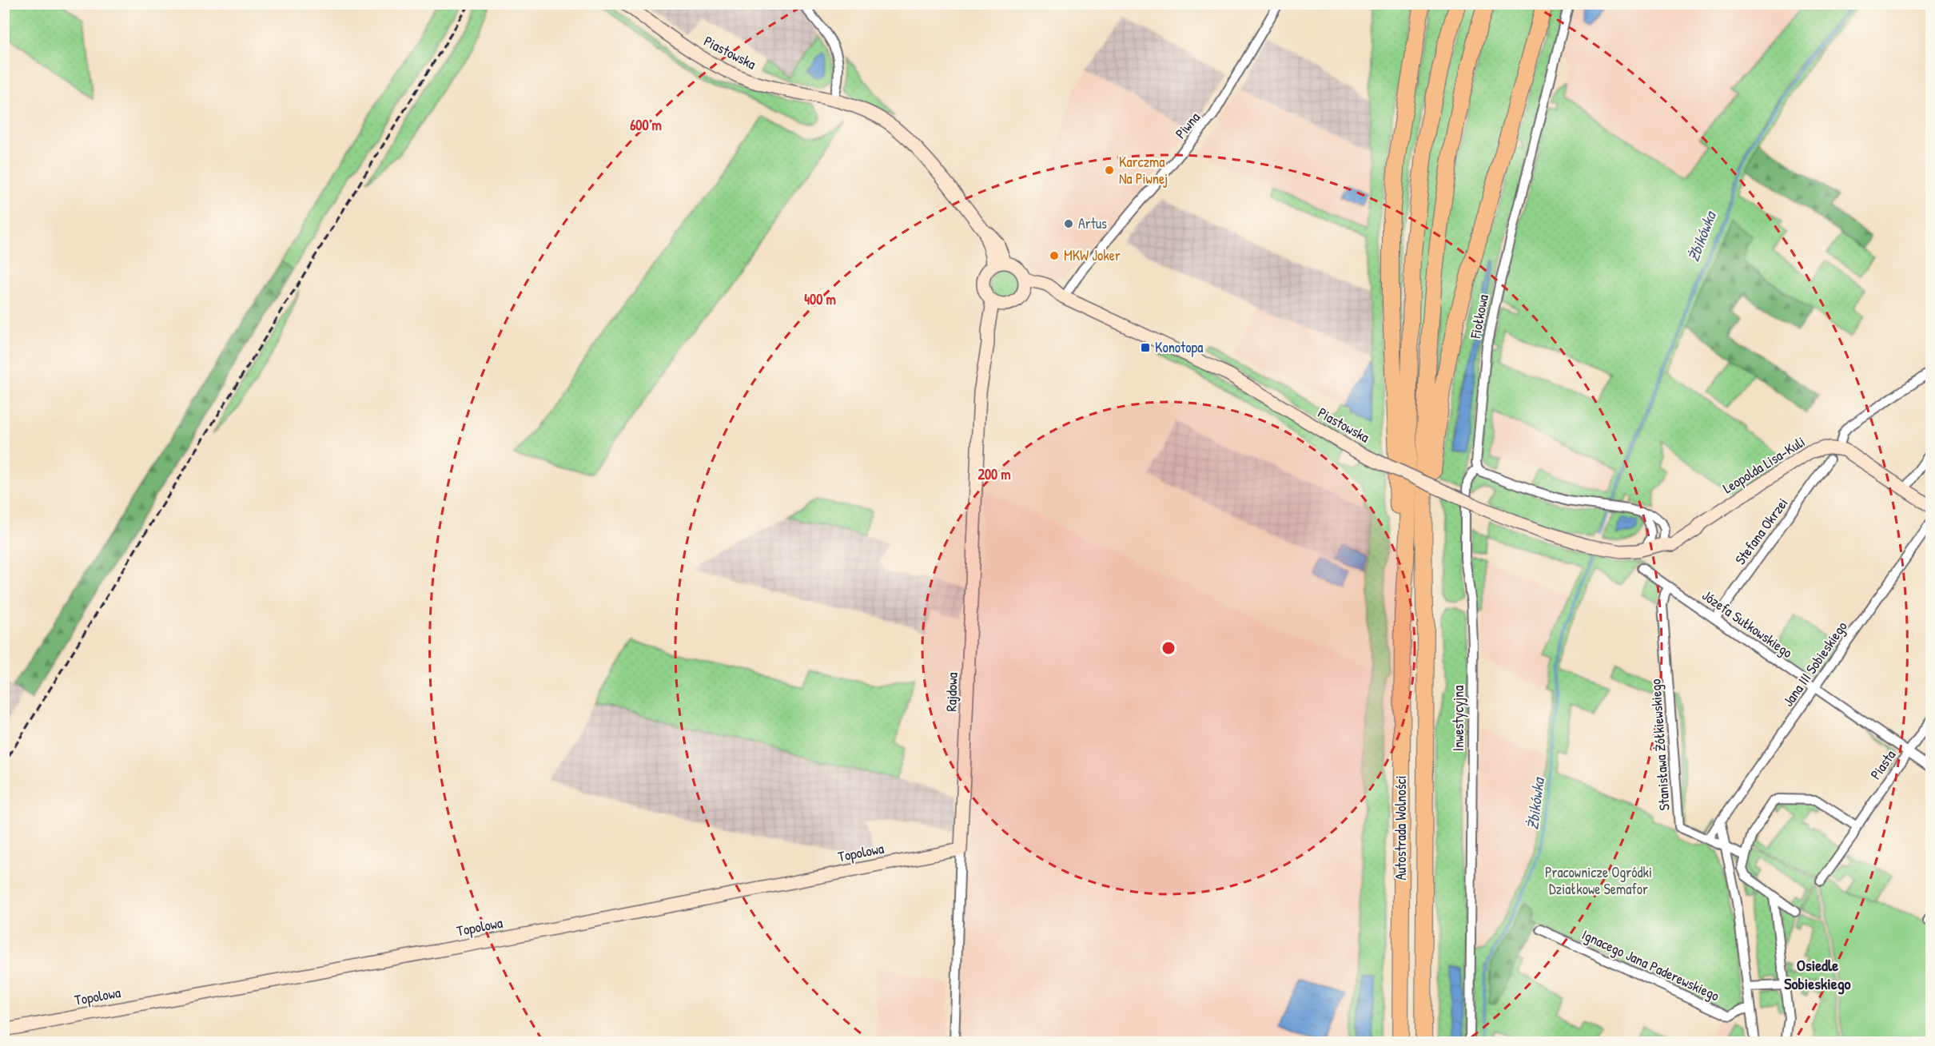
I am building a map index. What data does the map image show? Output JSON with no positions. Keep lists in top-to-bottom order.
{
  "streets": {
    "highway": ["Autostrada Wolności"],
    "street": [
      "Piastowska",
      "Piwna",
      "Fiołkowa",
      "Leopolda Lisa-Kuli",
      "Stefana Okrzei",
      "Józefa Sułkowskiego",
      "Jana III Sobieskiego",
      "Rajdowa",
      "Inwestycyjna",
      "Stanisława Żółkiewskiego",
      "Piasta",
      "Topolowa",
      "Ignacego Jana Paderewskiego"
    ]
  },
  "crossings": [
    ["Piastowska", "Piwna"],
    ["Piastowska", "Leopolda Lisa-Kuli"],
    ["Piastowska", "Rajdowa"],
    ["Fiołkowa", "Inwestycyjna"],
    ["Stefana Okrzei", "Józefa Sułkowskiego"],
    ["Józefa Sułkowskiego", "Jana III Sobieskiego"],
    ["Józefa Sułkowskiego", "Stanisława Żółkiewskiego"],
    ["Józefa Sułkowskiego", "Piasta"],
    ["Jana III Sobieskiego", "Stanisława Żółkiewskiego"],
    ["Rajdowa", "Topolowa"]
  ],
  "districts": ["Osiedle Sobieskiego"],
  "water": ["Żbikówka"],
  "parks": ["Pracownicze Ogródki Działkowe Semafor"],
  "places": {
    "other": ["Karczma Na Piwnej", "Artus", "MKW Joker"],
    "transit": ["Konotopa"]
  },
  "rings": ["600 m", "400 m", "200 m"]
}
